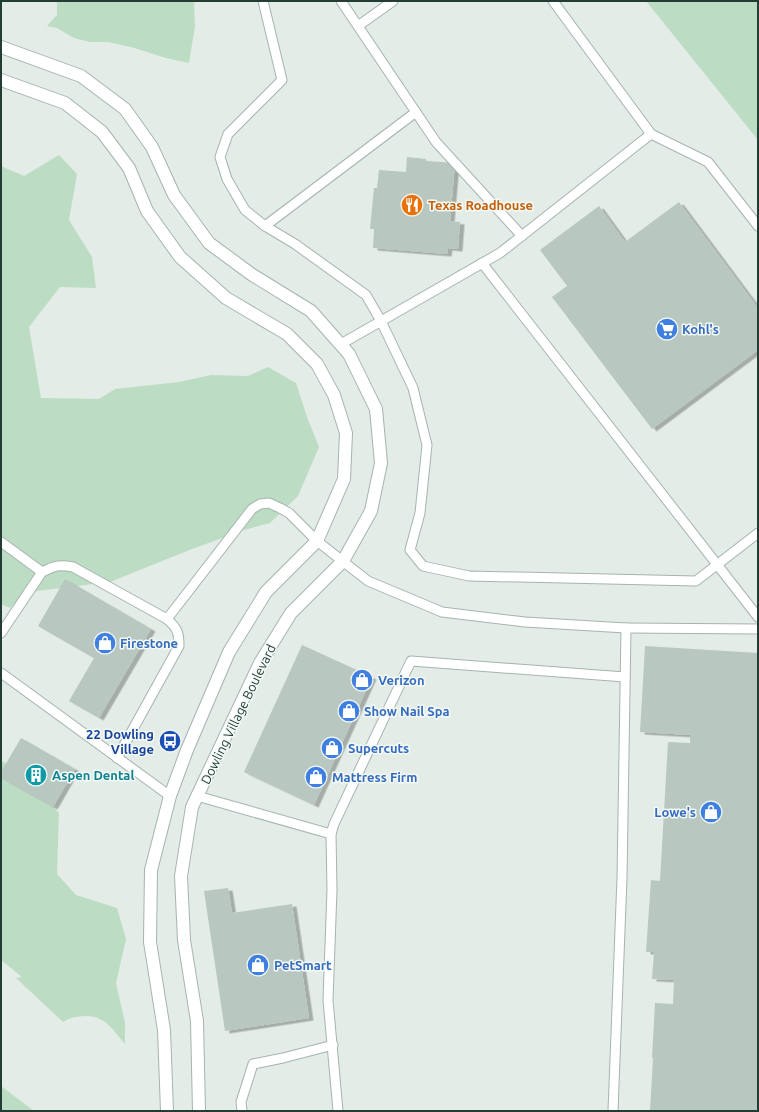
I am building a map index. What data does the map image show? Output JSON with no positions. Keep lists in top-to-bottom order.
{
  "streets": {
    "street": ["Dowling Village Boulevard"]
  },
  "places": {
    "restaurant": ["Texas Roadhouse"],
    "supermarket": ["Kohl's"],
    "shop": [
      "Firestone",
      "Verizon",
      "Show Nail Spa",
      "Supercuts",
      "Mattress Firm",
      "Lowe's",
      "PetSmart"
    ],
    "bus stop": ["22 Dowling Village"],
    "building": ["Aspen Dental"]
  }
}
